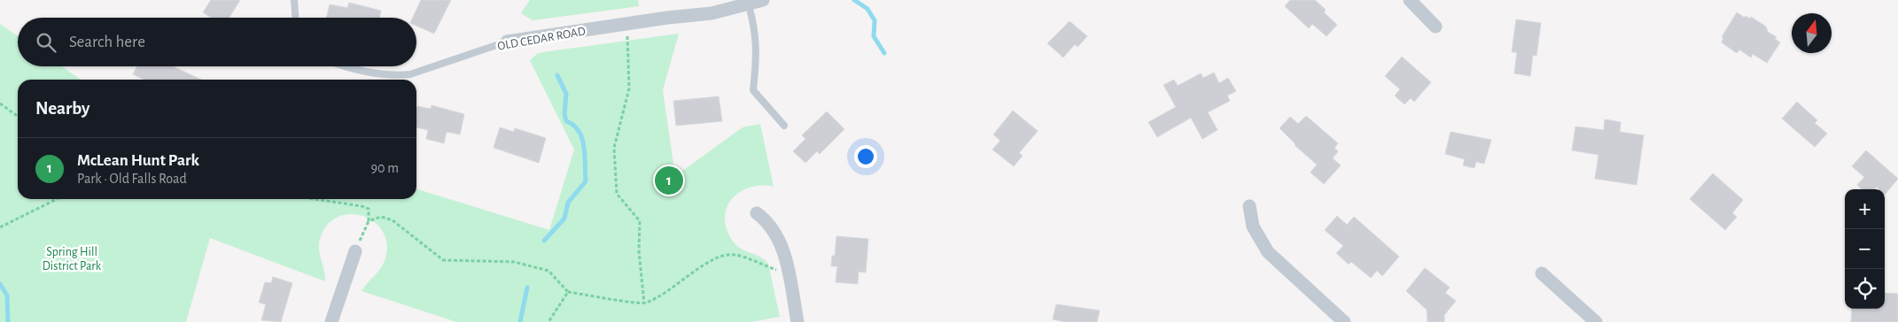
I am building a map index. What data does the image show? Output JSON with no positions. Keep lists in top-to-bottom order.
{
  "streets": {
    "street": ["OLD CEDAR ROAD"]
  },
  "parks": ["Spring Hill District Park"],
  "north": "top",
  "page": {
    "search": "Search here",
    "heading": "Nearby",
    "list": [
      {
        "mark": "1",
        "name": "McLean Hunt Park",
        "note": "Park · Old Falls Road",
        "value": "90 m"
      }
    ],
    "pins": "1",
    "map_buttons": ["+", "−"]
  }
}
